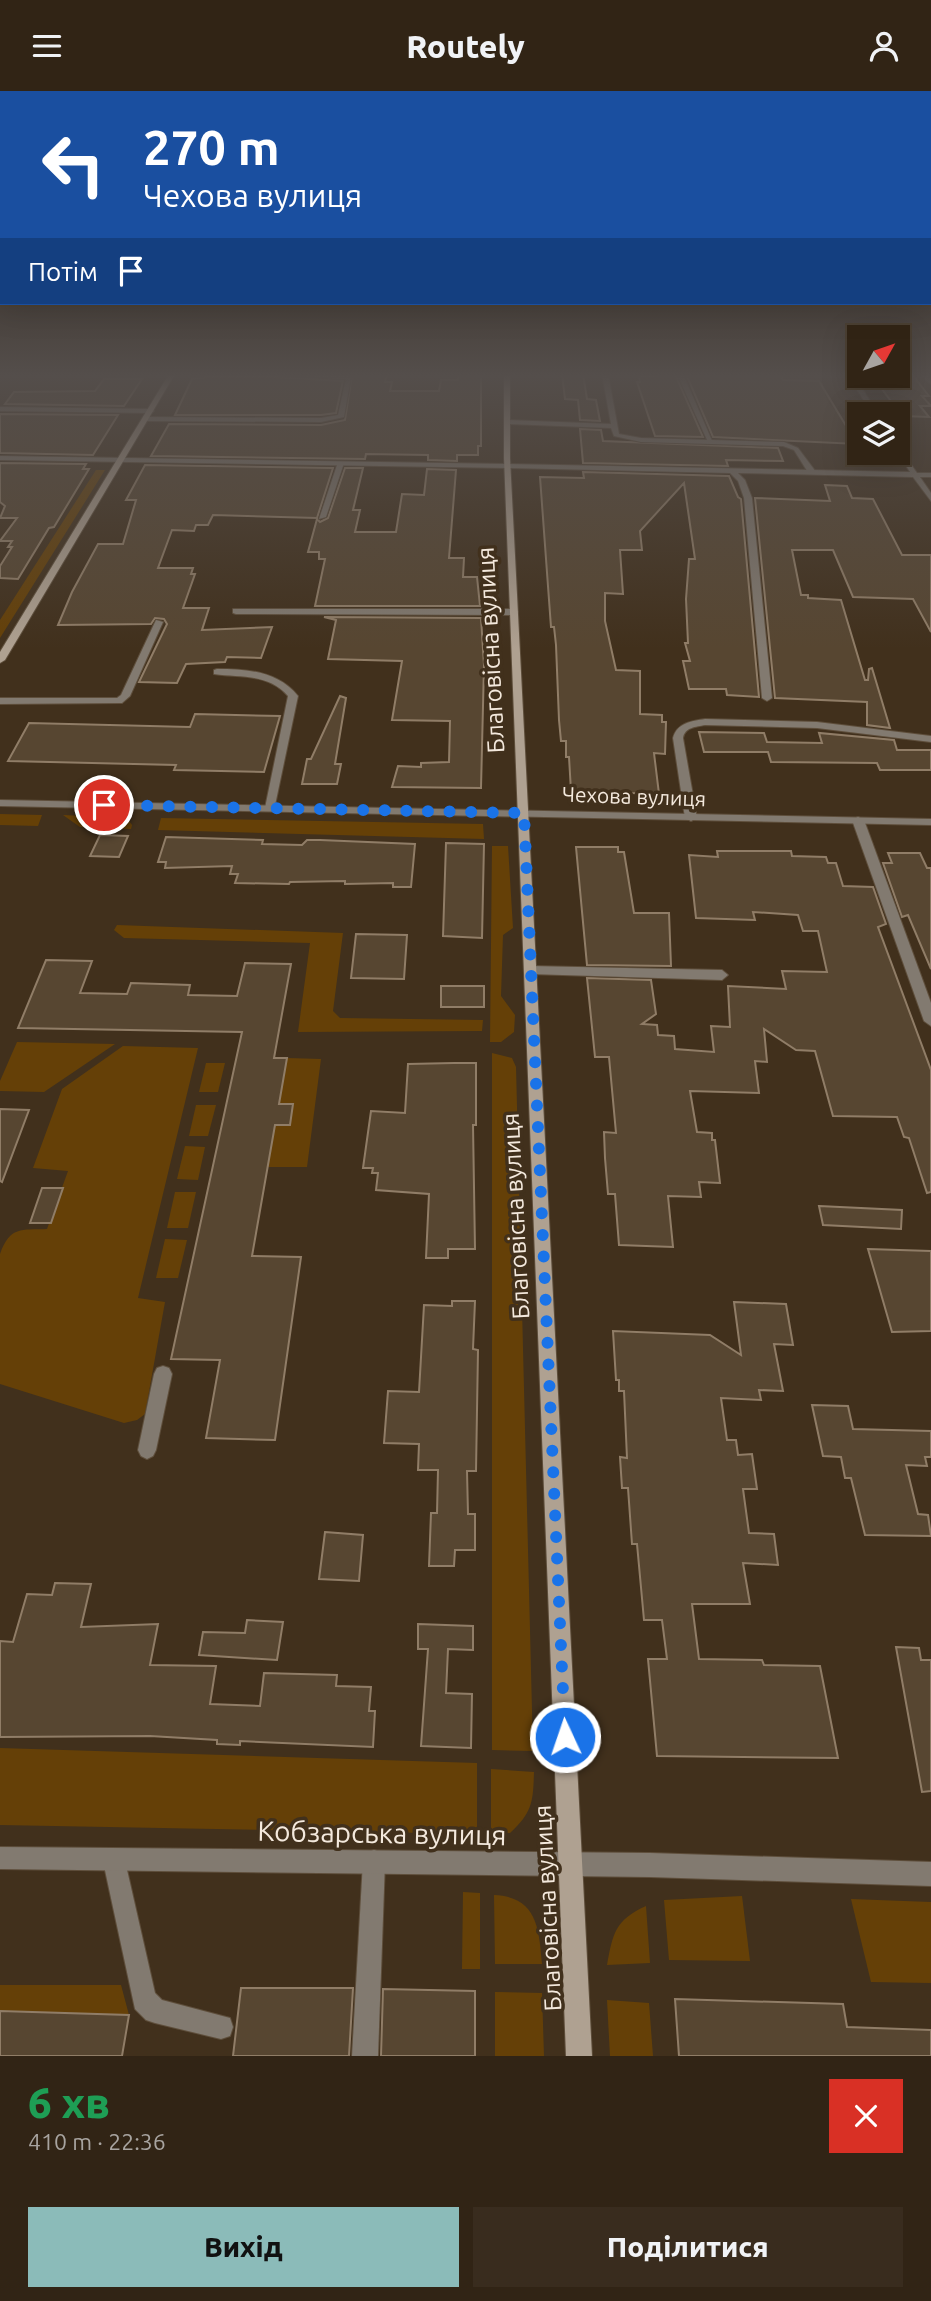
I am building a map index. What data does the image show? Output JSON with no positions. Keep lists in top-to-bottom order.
{
  "streets": {
    "main road": ["Благовісна вулиця"],
    "street": ["Чехова вулиця", "Кобзарська вулиця"]
  },
  "crossings": [
    ["Благовісна вулиця", "Чехова вулиця"],
    ["Благовісна вулиця", "Кобзарська вулиця"]
  ],
  "north": "top right",
  "page": {
    "header": "Routely",
    "turn": ["270 m", "Чехова вулиця"],
    "then": "Потім",
    "heading": ["6 хв", "410 m · 22:36"],
    "buttons": ["Вихід", "Поділитися"]
  }
}
